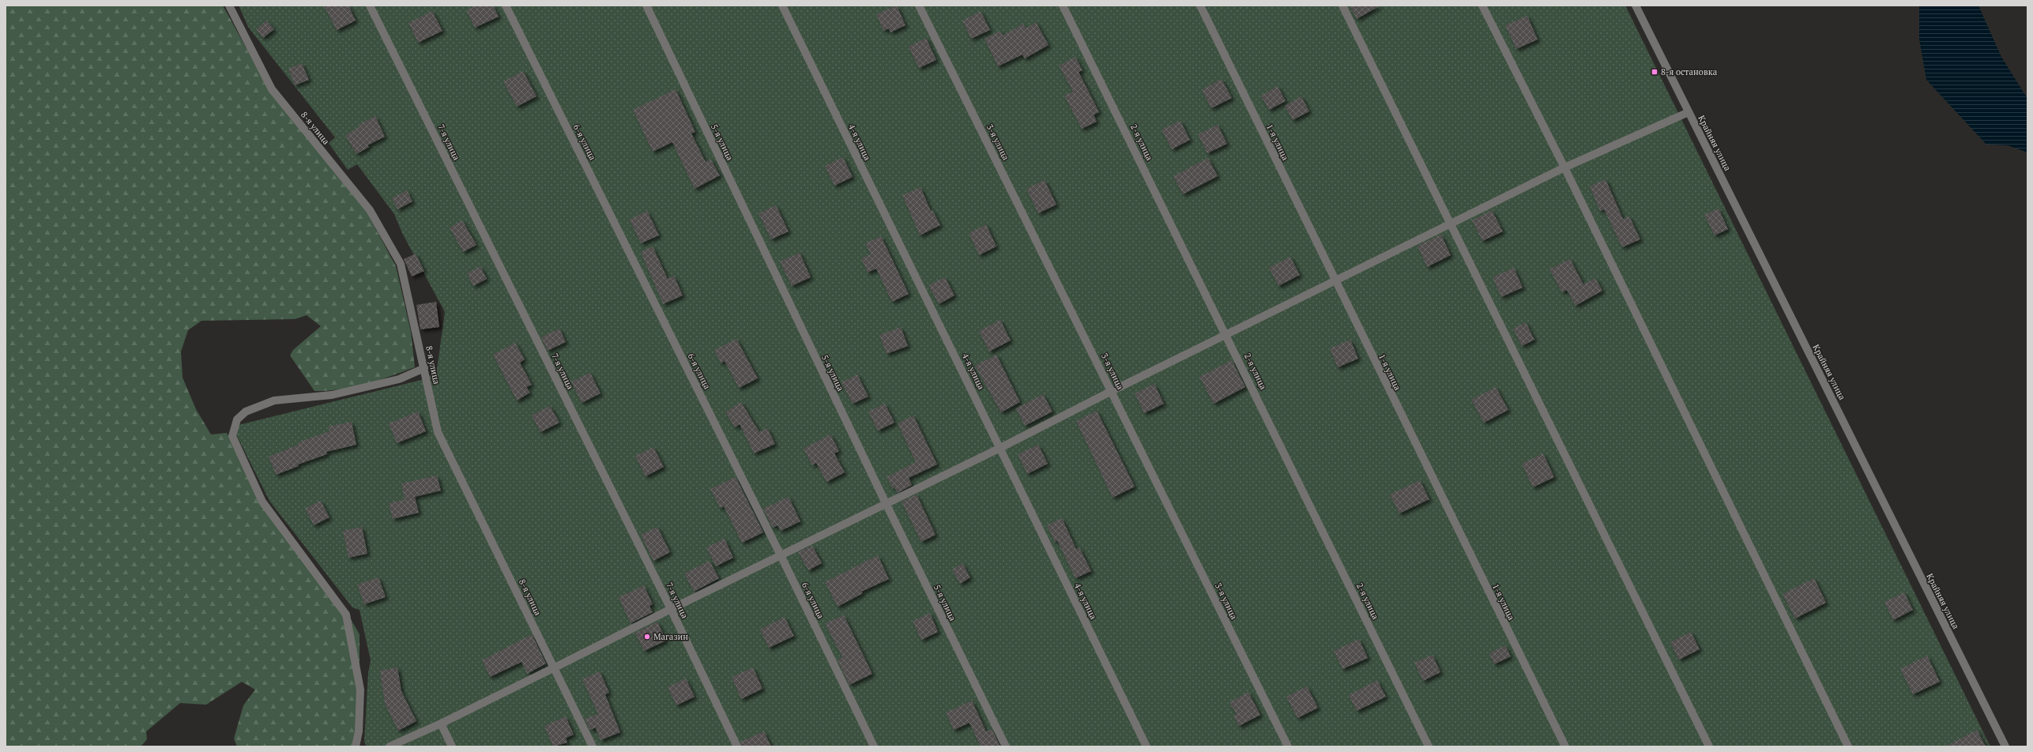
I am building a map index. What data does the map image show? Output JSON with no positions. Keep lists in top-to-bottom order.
{
  "streets": {
    "street": [
      "8-я улица",
      "7-я улица",
      "6-я улица",
      "5-я улица",
      "4-я улица",
      "3-я улица",
      "2-я улица",
      "1-я улица",
      "Крайняя улица"
    ]
  },
  "places": {
    "transit": ["8-я остановка"],
    "other": ["Магазин"]
  }
}
